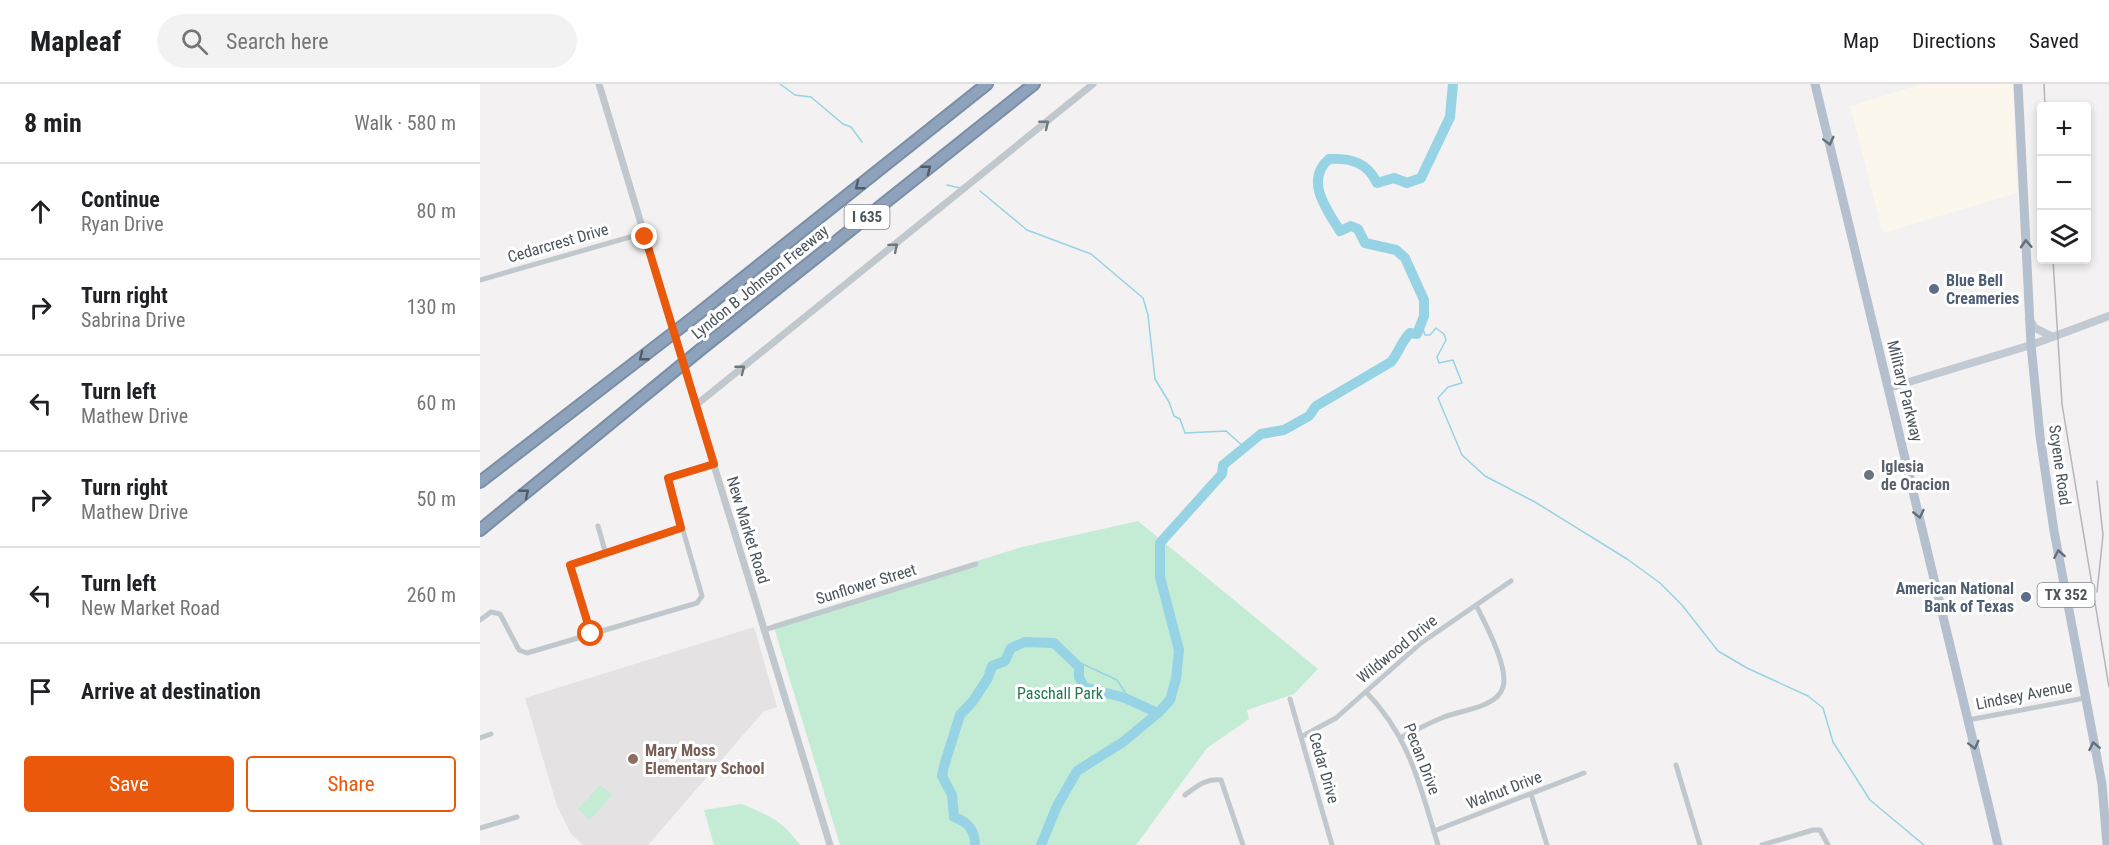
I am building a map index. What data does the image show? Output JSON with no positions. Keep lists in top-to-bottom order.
{
  "streets": {
    "highway": ["I 635", "Lyndon B Johnson Freeway"],
    "main road": ["Military Parkway", "Scyene Road", "TX 352"],
    "street": [
      "Cedarcrest Drive",
      "New Market Road",
      "Sunflower Street",
      "Wildwood Drive",
      "Lindsey Avenue",
      "Pecan Drive",
      "Cedar Drive",
      "Walnut Drive"
    ]
  },
  "crossings": [
    ["Cedarcrest Drive", "New Market Road"],
    ["Military Parkway", "Lindsey Avenue"],
    ["Scyene Road", "Lindsey Avenue"],
    ["New Market Road", "Sunflower Street"],
    ["Wildwood Drive", "Pecan Drive"],
    ["Wildwood Drive", "Cedar Drive"],
    ["Pecan Drive", "Walnut Drive"]
  ],
  "one_way": ["Military Parkway", "Scyene Road"],
  "parks": ["Paschall Park"],
  "places": [
    "Blue Bell Creameries",
    "Iglesia de Oracion",
    "American National Bank of Texas",
    "Mary Moss Elementary School"
  ],
  "page": {
    "header": "Mapleaf",
    "search": "Search here",
    "nav": ["Map", "Directions", "Saved"],
    "heading": ["8 min", "Walk · 580 m"],
    "map_buttons": ["+", "−"],
    "list": [
      ["Continue", "Ryan Drive", "80 m"],
      ["Turn right", "Sabrina Drive", "130 m"],
      ["Turn left", "Mathew Drive", "60 m"],
      ["Turn right", "Mathew Drive", "50 m"],
      ["Turn left", "New Market Road", "260 m"],
      "Arrive at destination"
    ],
    "buttons": ["Save", "Share"]
  }
}
